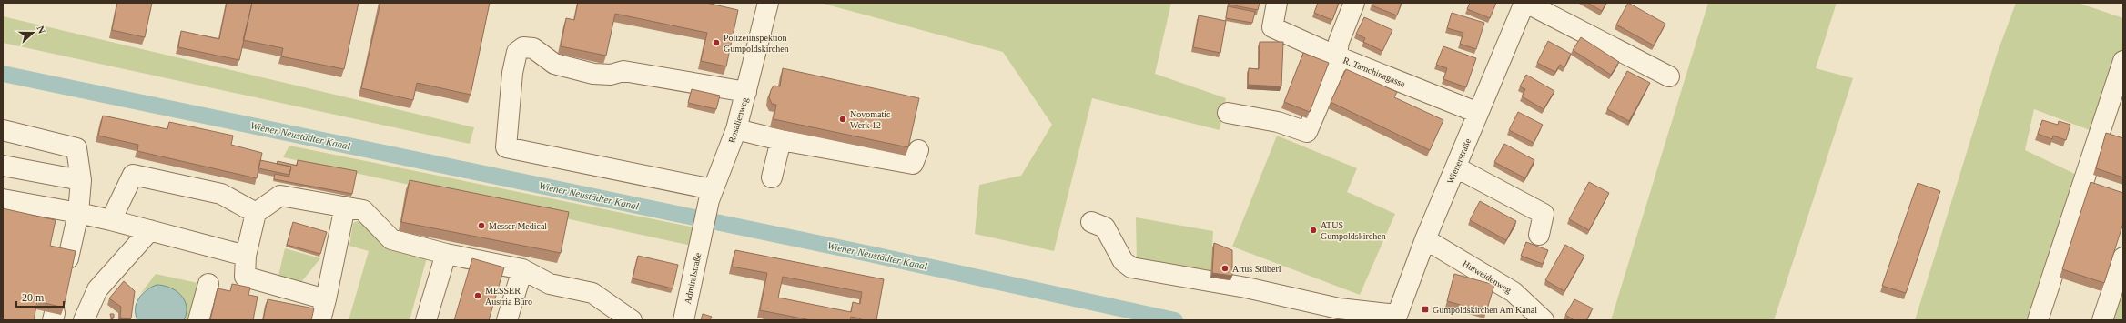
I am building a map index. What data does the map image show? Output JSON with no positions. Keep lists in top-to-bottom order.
{
  "streets": {
    "street": [
      "R. Tamchinagasse",
      "Rosalienweg",
      "Wienerstraße",
      "Hutweidenweg",
      "Admiralstraße"
    ]
  },
  "crossings": [
    ["R. Tamchinagasse", "Wienerstraße"],
    ["Rosalienweg", "Admiralstraße"],
    ["Wienerstraße", "Hutweidenweg"]
  ],
  "water": ["Wiener Neustädter Kanal"],
  "places": {
    "other": [
      "Polizeiinspektion Gumpoldskirchen",
      "Novomatic Werk 12",
      "Messer Medical",
      "ATUS Gumpoldskirchen",
      "Artus Stüberl",
      "MESSER Austria Büro"
    ],
    "transit": ["Gumpoldskirchen Am Kanal"]
  },
  "scale_bar": "20 m",
  "north": "right"
}
